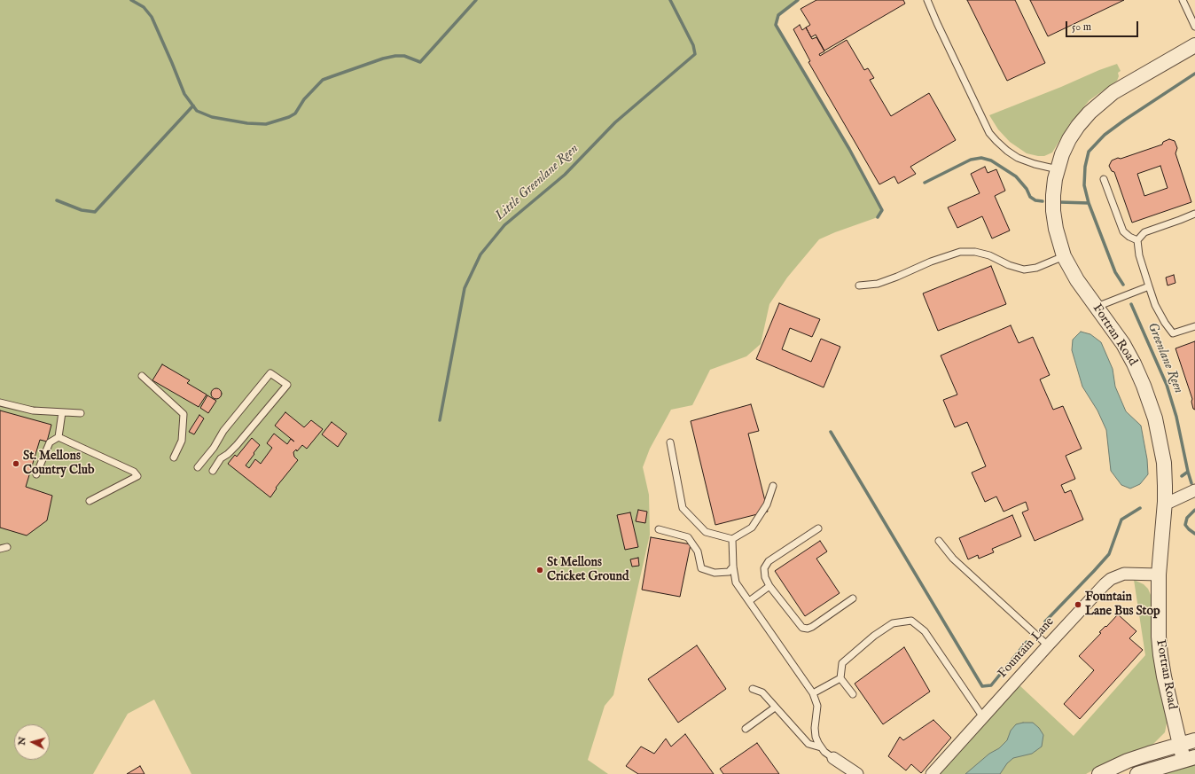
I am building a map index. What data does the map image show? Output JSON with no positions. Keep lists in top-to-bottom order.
{
  "streets": {
    "street": ["Fortran Road", "Fountain Lane"]
  },
  "crossings": [
    ["Fortran Road", "Fountain Lane"]
  ],
  "water": ["Little Greenlane Reen", "Greenlane Reen"],
  "places": ["St. Mellons Country Club", "St Mellons Cricket Ground", "Fountain Lane Bus Stop"],
  "scale_bar": "50 m",
  "north": "left"
}
